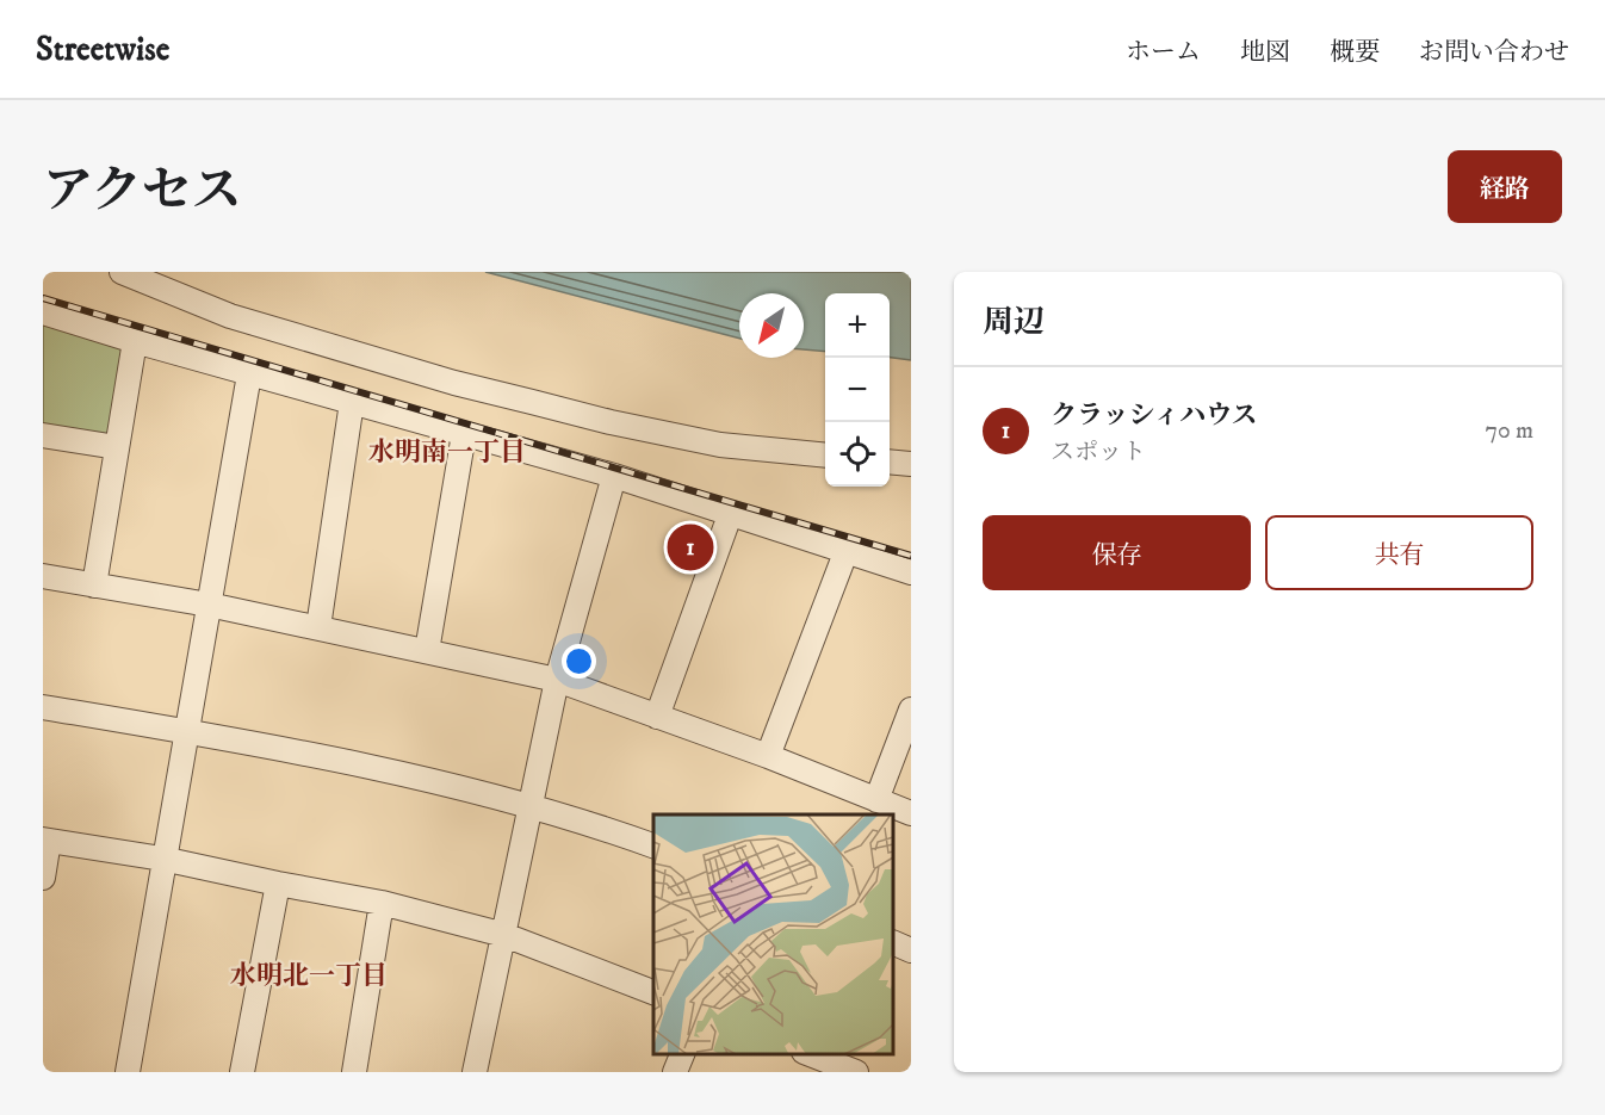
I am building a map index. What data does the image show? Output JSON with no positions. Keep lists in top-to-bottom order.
{
  "districts": ["水明南一丁目", "水明北一丁目"],
  "north": "bottom left",
  "page": {
    "header": "Streetwise",
    "nav": [
      "ホーム",
      "地図",
      "概要",
      "お問い合わせ"
    ],
    "title": "アクセス",
    "buttons": [
      "経路",
      ["保存", "共有"]
    ],
    "heading": "周辺",
    "map_buttons": ["+", "−"],
    "list": [
      {
        "mark": "1",
        "name": "クラッシィハウス",
        "note": "スポット",
        "value": "70 m"
      }
    ],
    "pins": "1"
  }
}
